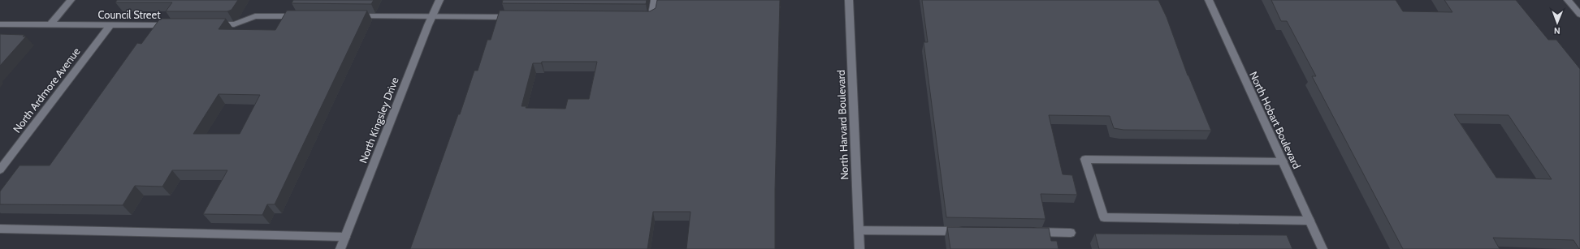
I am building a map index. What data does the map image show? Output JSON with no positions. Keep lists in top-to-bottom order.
{
  "streets": {
    "street": [
      "Council Street",
      "North Ardmore Avenue",
      "North Kingsley Drive",
      "North Hobart Boulevard",
      "North Harvard Boulevard"
    ]
  },
  "crossings": [
    ["Council Street", "North Ardmore Avenue"]
  ],
  "north": "bottom"
}
